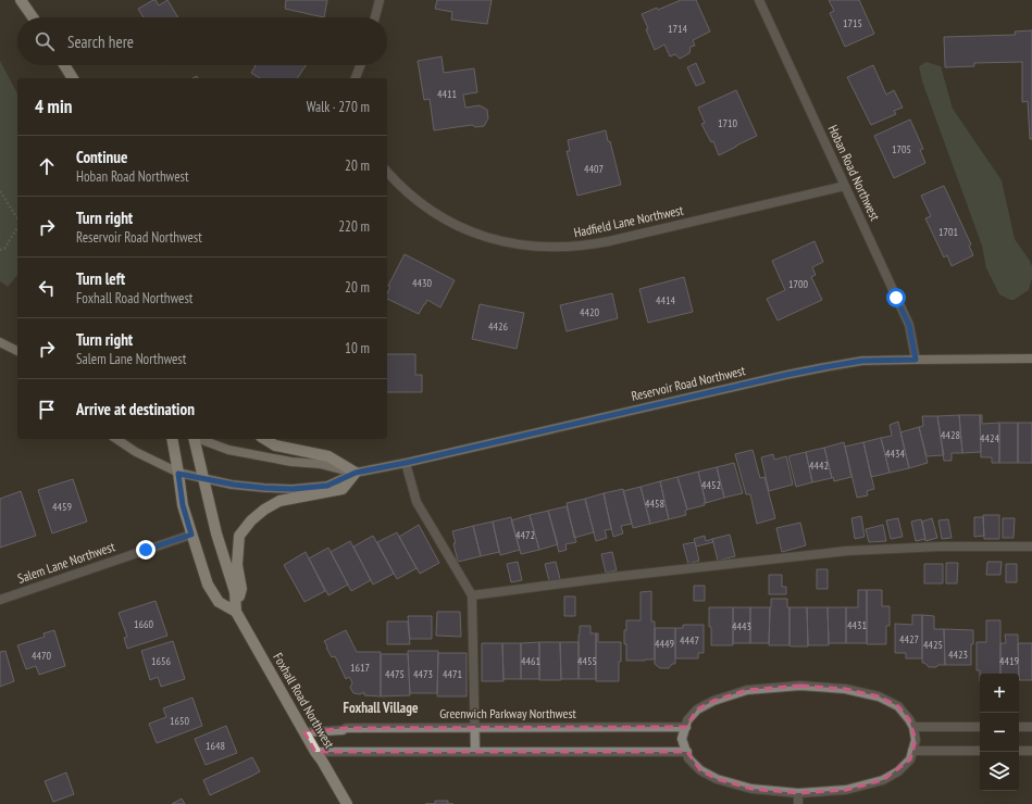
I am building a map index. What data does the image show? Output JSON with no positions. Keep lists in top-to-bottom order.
{
  "streets": {
    "main road": ["Reservoir Road Northwest", "Foxhall Road Northwest"],
    "street": [
      "Hoban Road Northwest",
      "Hadfield Lane Northwest",
      "Salem Lane Northwest",
      "Greenwich Parkway Northwest"
    ]
  },
  "crossings": [
    ["Hoban Road Northwest", "Hadfield Lane Northwest"],
    ["Hoban Road Northwest", "Reservoir Road Northwest"],
    ["Reservoir Road Northwest", "Foxhall Road Northwest"],
    ["Salem Lane Northwest", "Foxhall Road Northwest"],
    ["Foxhall Road Northwest", "Greenwich Parkway Northwest"]
  ],
  "districts": ["Foxhall Village"],
  "house_numbers": [
    "1715",
    "1714",
    "4411",
    "1710",
    "1705",
    "4407",
    "1701",
    "4430",
    "1700",
    "4414",
    "4420",
    "4426",
    "4428",
    "4424",
    "4434",
    "4442",
    "4452",
    "4458",
    "4459",
    "4472",
    "1660",
    "4431",
    "4443",
    "4427",
    "4447",
    "4449",
    "4425",
    "4423",
    "4470",
    "1656",
    "4461",
    "4455",
    "4419",
    "1617",
    "4475",
    "4473",
    "4471",
    "1650",
    "1648"
  ],
  "page": {
    "search": "Search here",
    "heading": ["4 min", "Walk · 270 m"],
    "list": [
      ["Continue", "Hoban Road Northwest", "20 m"],
      ["Turn right", "Reservoir Road Northwest", "220 m"],
      ["Turn left", "Foxhall Road Northwest", "20 m"],
      ["Turn right", "Salem Lane Northwest", "10 m"],
      "Arrive at destination"
    ],
    "map_buttons": ["+", "−"]
  }
}
